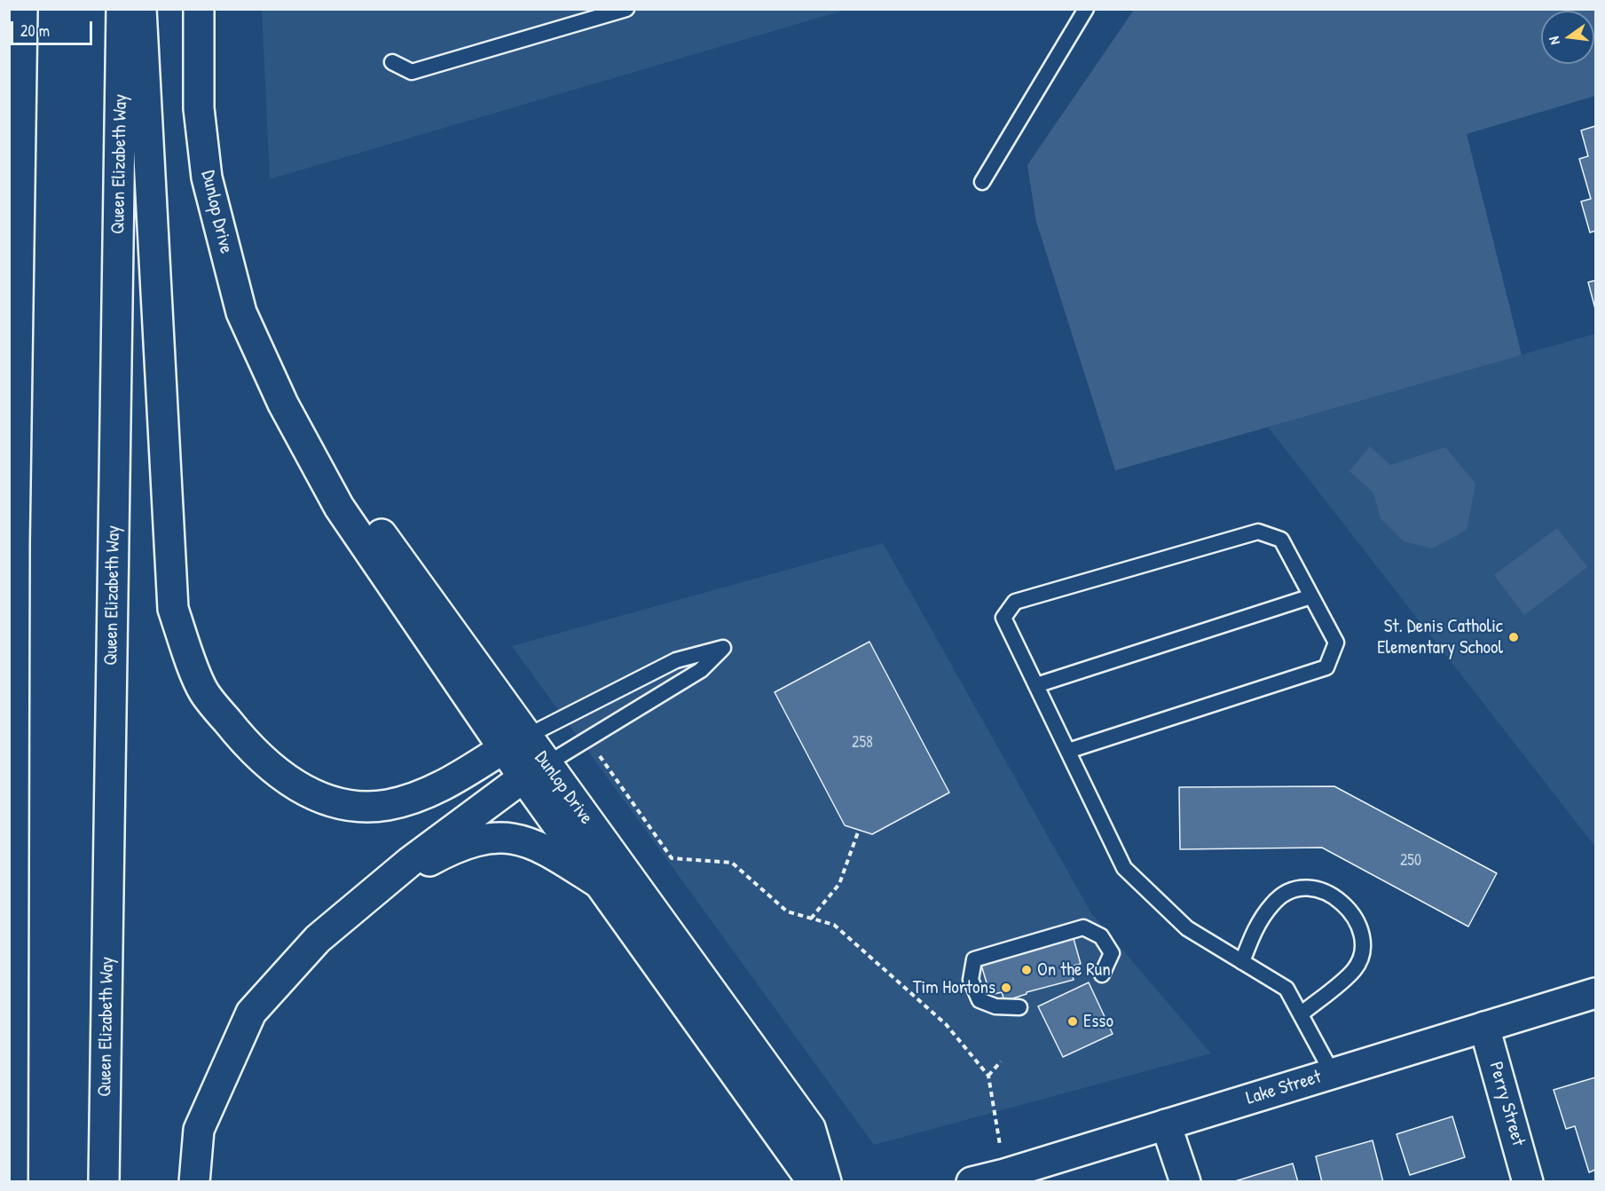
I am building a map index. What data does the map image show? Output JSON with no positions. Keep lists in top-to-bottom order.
{
  "streets": {
    "main road": [
      "Queen Elizabeth Way",
      "Dunlop Drive",
      "Lake Street",
      "Perry Street"
    ]
  },
  "crossings": [
    ["Lake Street", "Perry Street"]
  ],
  "places": [
    "St. Denis Catholic Elementary School",
    "On the Run",
    "Tim Hortons",
    "Esso"
  ],
  "house_numbers": ["258", "250"],
  "scale_bar": "20 m",
  "north": "left"
}
